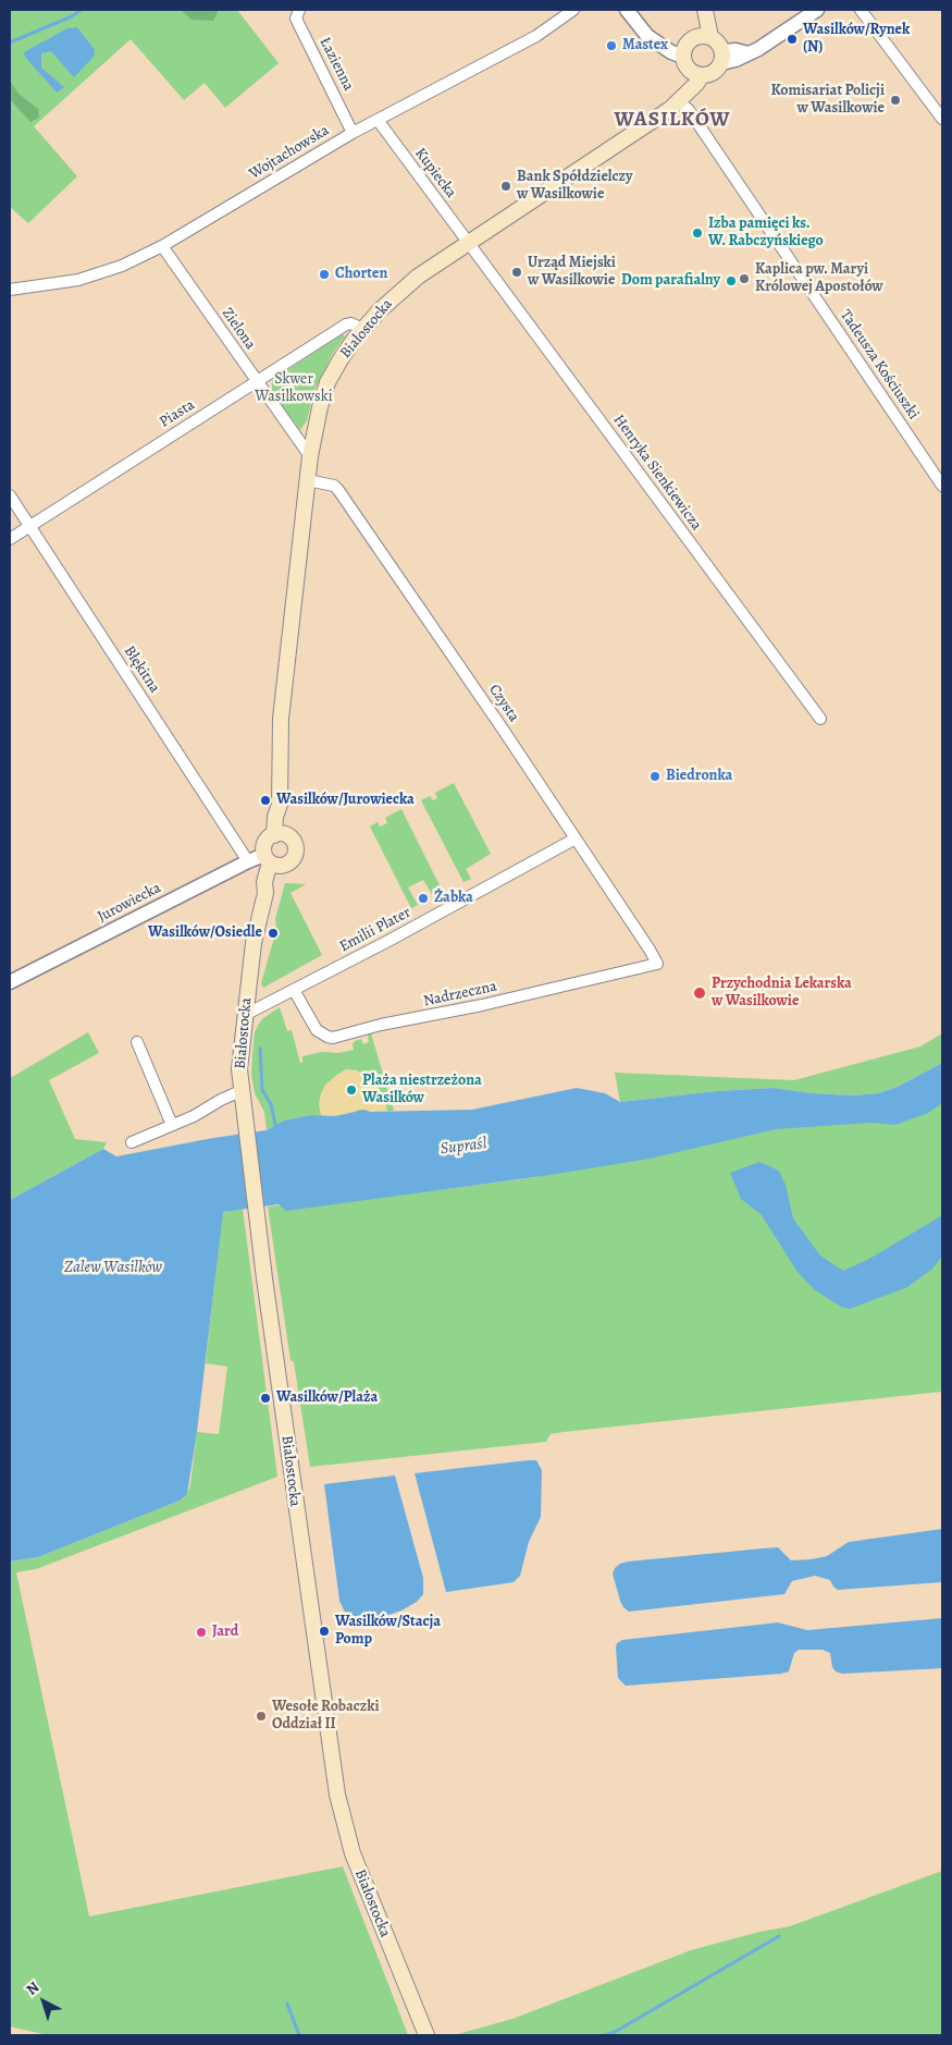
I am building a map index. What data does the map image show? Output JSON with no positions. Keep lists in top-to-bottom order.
{
  "streets": {
    "main road": ["Białostocka"],
    "street": [
      "Łazienna",
      "Wojtachowska",
      "Kupiecka",
      "Zielona",
      "Tadeusza Kościuszki",
      "Piasta",
      "Henryka Sienkiewicza",
      "Błękitna",
      "Czysta",
      "Jurowiecka",
      "Emilii Plater",
      "Nadrzeczna"
    ]
  },
  "crossings": [
    ["Łazienna", "Wojtachowska"],
    ["Wojtachowska", "Kupiecka"],
    ["Wojtachowska", "Zielona"],
    ["Kupiecka", "Białostocka"],
    ["Kupiecka", "Henryka Sienkiewicza"],
    ["Zielona", "Białostocka"],
    ["Zielona", "Piasta"],
    ["Białostocka", "Tadeusza Kościuszki"],
    ["Białostocka", "Piasta"],
    ["Białostocka", "Henryka Sienkiewicza"],
    ["Białostocka", "Czysta"],
    ["Białostocka", "Jurowiecka"],
    ["Białostocka", "Emilii Plater"],
    ["Piasta", "Błękitna"],
    ["Błękitna", "Jurowiecka"],
    ["Czysta", "Emilii Plater"],
    ["Czysta", "Nadrzeczna"],
    ["Emilii Plater", "Nadrzeczna"]
  ],
  "districts": ["WASILKÓW"],
  "water": ["Supraśl", "Zalew Wasilków"],
  "parks": ["Skwer Wasilkowski"],
  "places": [
    "Wasilków/Rynek (N)",
    "Mastex",
    "Komisariat Policji w Wasilkowie",
    "Bank Spółdzielczy w Wasilkowie",
    "Izba pamięci ks. W. Rabczyńskiego",
    "Urząd Miejski w Wasilkowie",
    "Chorten",
    "Kaplica pw. Maryi Królowej Apostołów",
    "Dom parafialny",
    "Biedronka",
    "Wasilków/Jurowiecka",
    "Żabka",
    "Wasilków/Osiedle",
    "Przychodnia Lekarska w Wasilkowie",
    "Plaża niestrzeżona Wasilków",
    "Wasilków/Plaża",
    "Wasilków/Stacja Pomp",
    "Jard",
    "Wesołe Robaczki Oddział II"
  ],
  "north": "top left"
}
